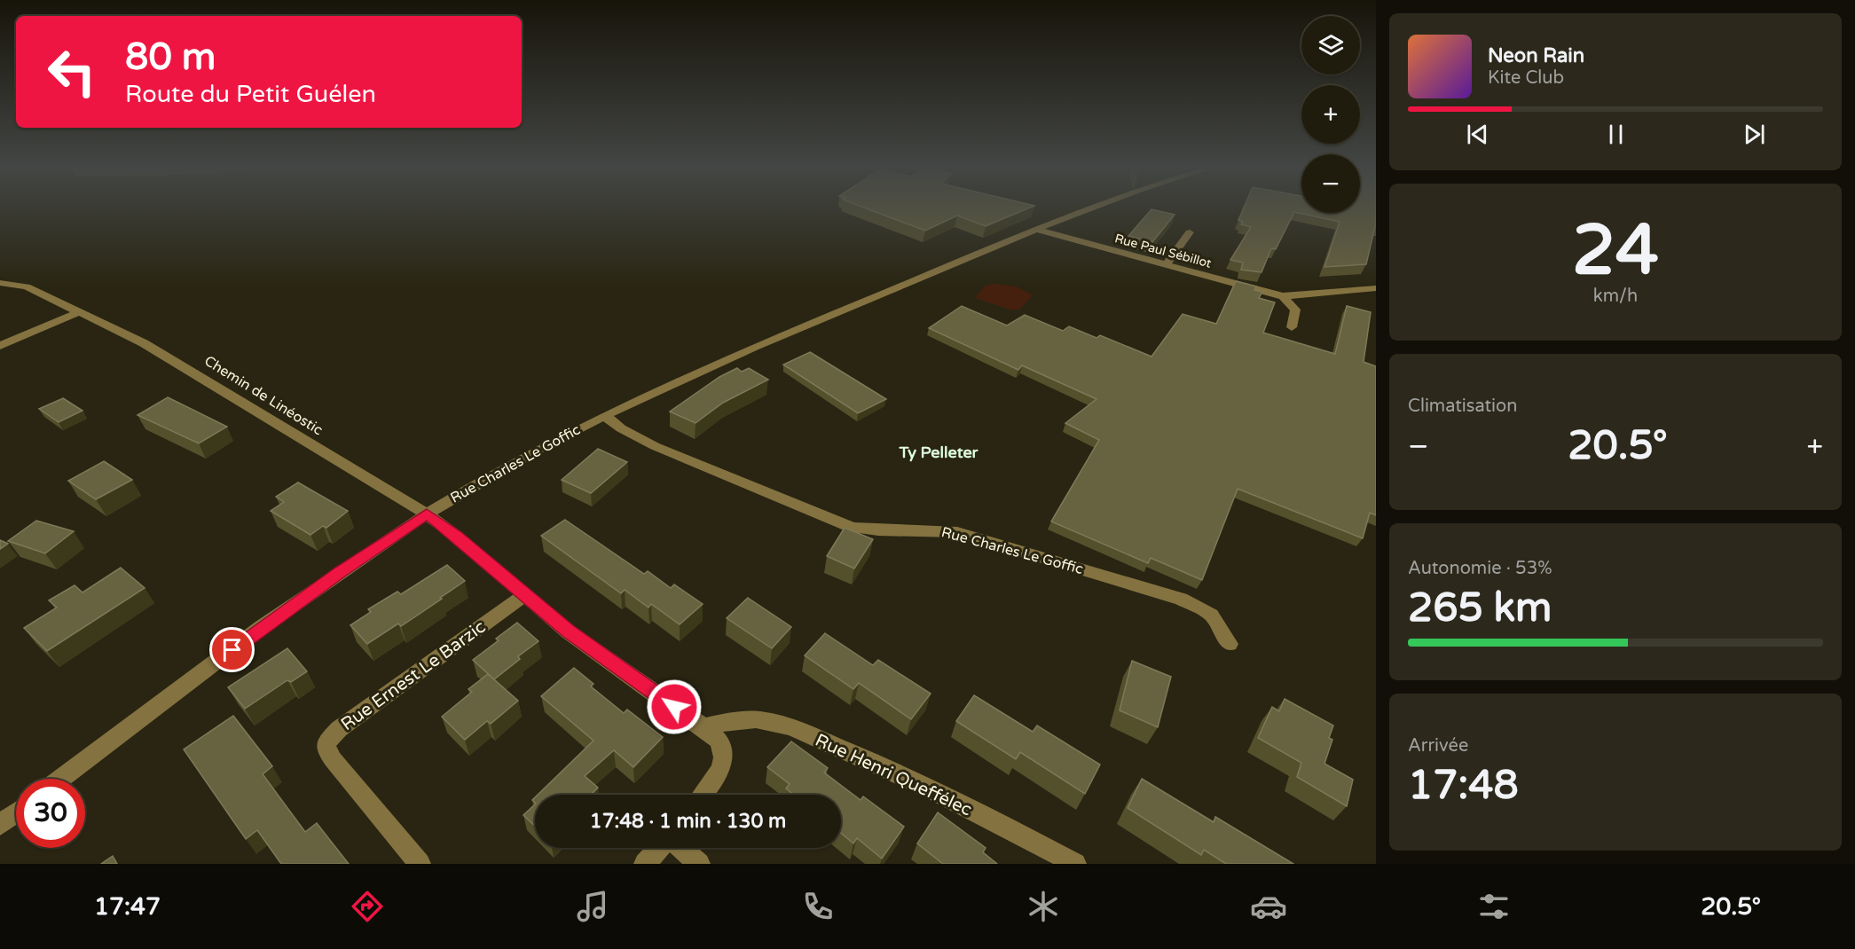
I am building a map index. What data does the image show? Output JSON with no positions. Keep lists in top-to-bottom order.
{
  "streets": {
    "street": [
      "Rue Paul Sébillot",
      "Chemin de Linéostic",
      "Rue Charles Le Goffic",
      "Rue Ernest Le Barzic",
      "Rue Henri Queffélec"
    ]
  },
  "crossings": [
    ["Rue Paul Sébillot", "Rue Charles Le Goffic"],
    ["Chemin de Linéostic", "Rue Charles Le Goffic"]
  ],
  "districts": ["Ty Pelleter"],
  "page": {
    "map_buttons": ["+", "−"],
    "turn": ["80 m", "Route du Petit Guélen"],
    "song": ["Neon Rain", "Kite Club"],
    "tile": [
      ["24", "km/h"],
      "Climatisation",
      ["Autonomie · 53%", "265 km"],
      ["Arrivée", "17:48"]
    ],
    "heat": ["−", "20.5°", "+"],
    "limit": "30",
    "trip": "17:48 · 1 min · 130 m",
    "tabs": ["17:47", "20.5°"]
  }
}
